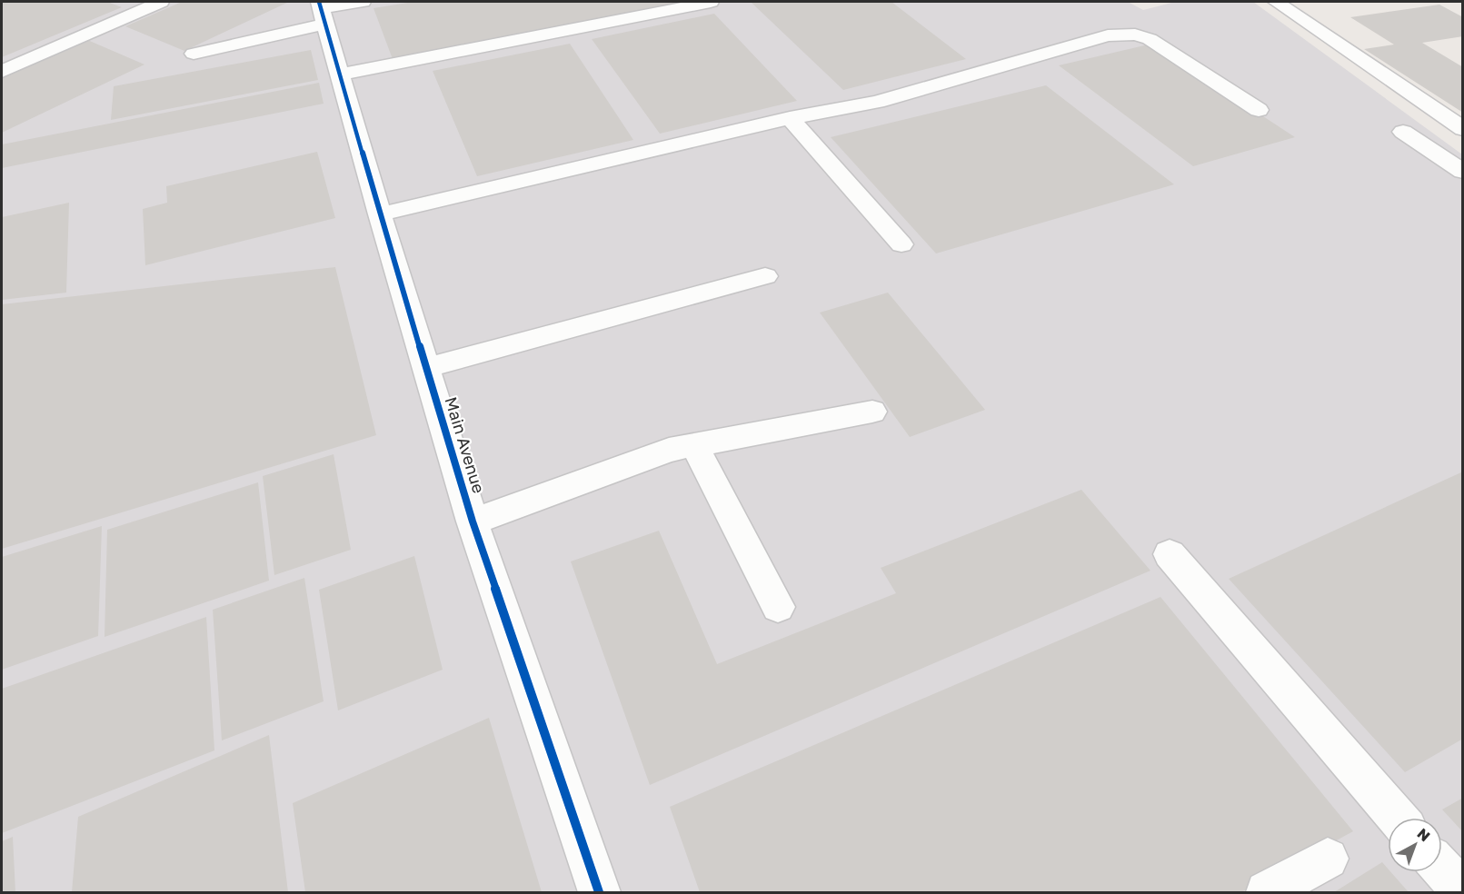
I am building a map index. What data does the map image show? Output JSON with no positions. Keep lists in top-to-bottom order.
{
  "streets": {
    "street": ["Main Avenue"]
  },
  "north": "top right"
}
